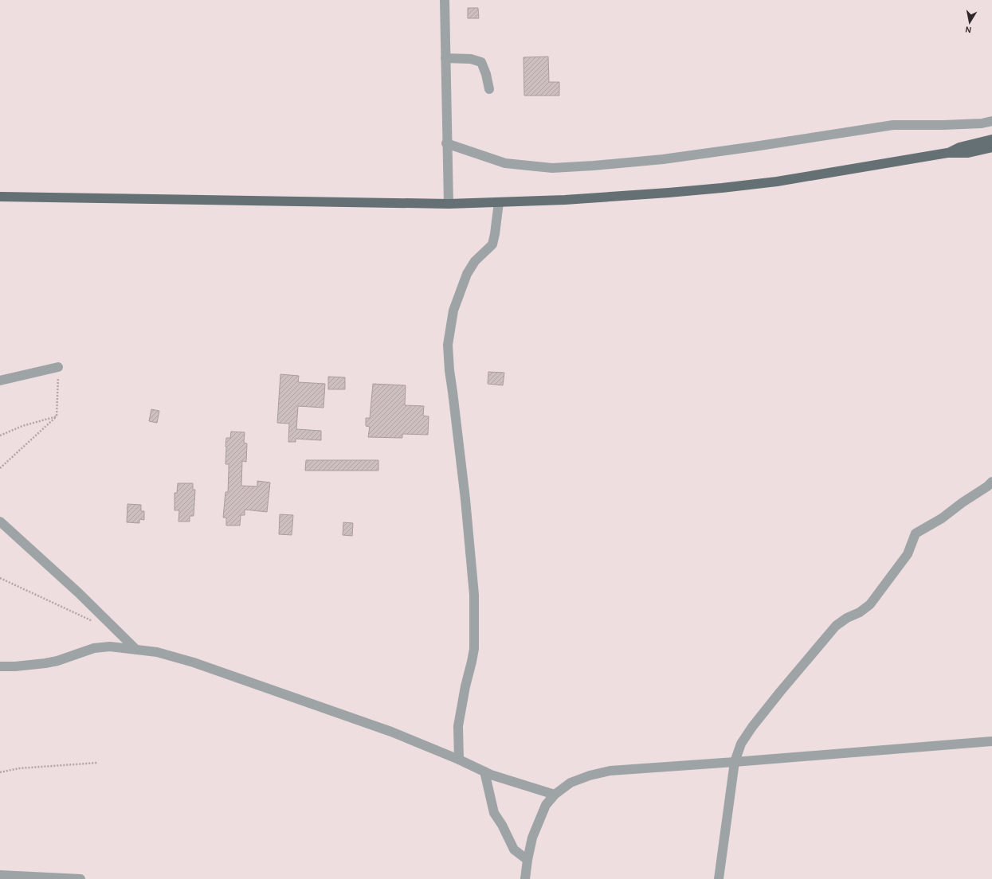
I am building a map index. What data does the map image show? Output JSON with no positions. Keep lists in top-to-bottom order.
{
  "north": "bottom"
}
